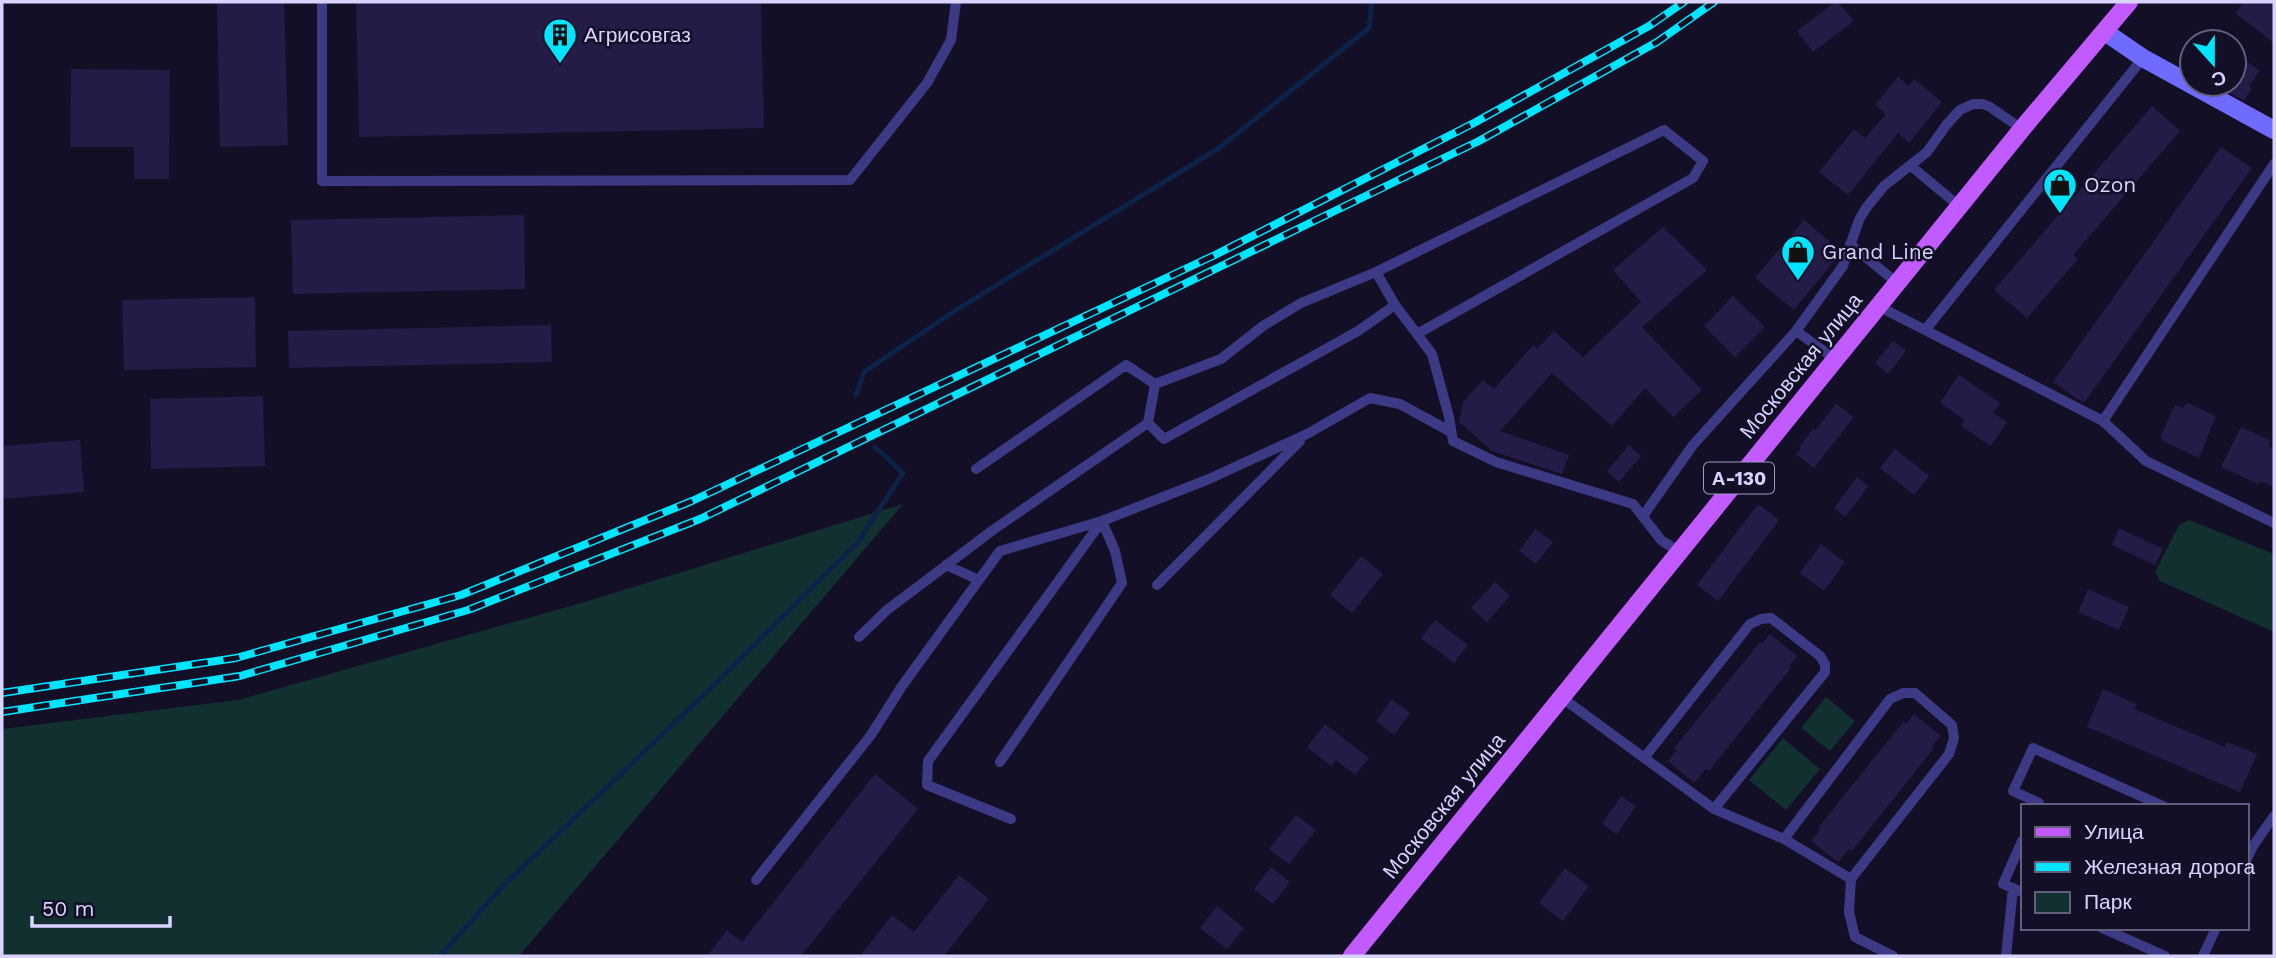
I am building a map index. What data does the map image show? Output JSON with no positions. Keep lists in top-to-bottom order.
{
  "streets": {
    "main road": ["Московская улица", "А-130"]
  },
  "places": {
    "building": ["Агрисовгаз"],
    "shop": ["Ozon", "Grand Line"]
  },
  "legend": ["Улица", "Железная дорога", "Парк"],
  "scale_bar": "50 m",
  "north": "bottom"
}
